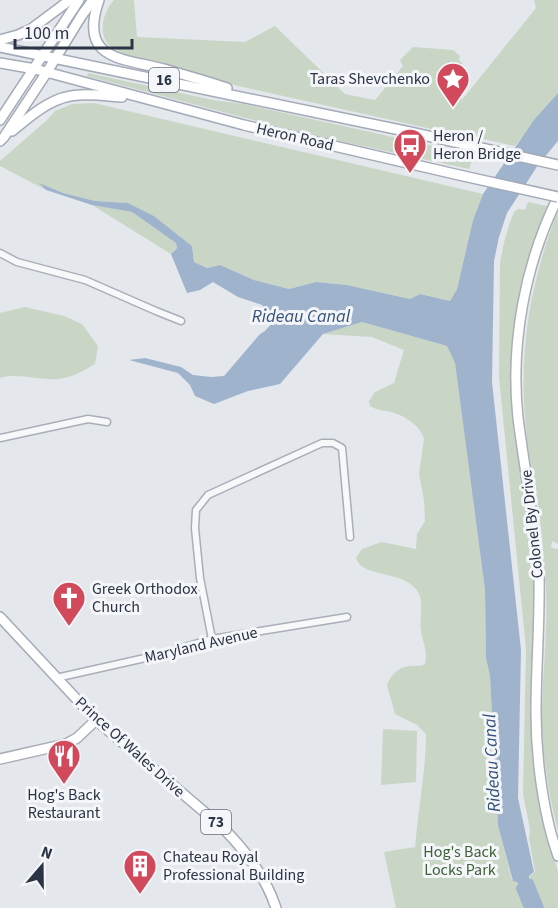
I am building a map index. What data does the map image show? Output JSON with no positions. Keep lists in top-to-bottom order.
{
  "streets": {
    "main road": [
      "16",
      "Heron Road",
      "Colonel By Drive",
      "Prince Of Wales Drive",
      "73"
    ],
    "street": ["Maryland Avenue"]
  },
  "crossings": [
    ["16", "Heron Road"],
    ["Heron Road", "Colonel By Drive"],
    ["Maryland Avenue", "Prince Of Wales Drive"]
  ],
  "water": ["Rideau Canal"],
  "parks": ["Hog's Back Locks Park"],
  "places": {
    "place": ["Taras Shevchenko"],
    "bus stop": ["Heron / Heron Bridge"],
    "church": ["Greek Orthodox Church"],
    "restaurant": ["Hog's Back Restaurant"],
    "building": ["Chateau Royal Professional Building"]
  },
  "scale_bar": "100 m",
  "north": "top"
}
